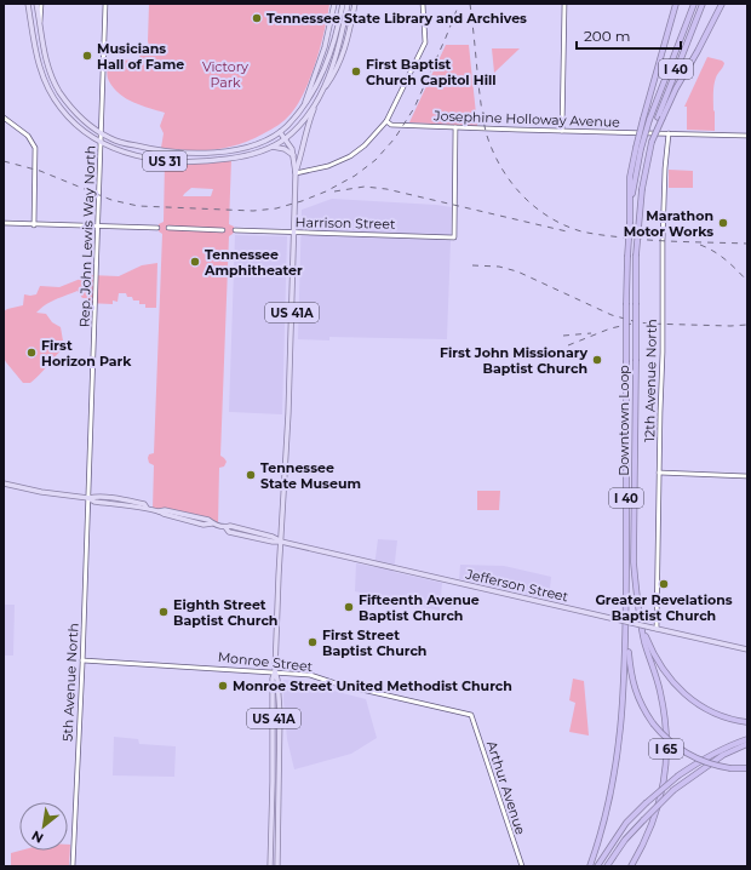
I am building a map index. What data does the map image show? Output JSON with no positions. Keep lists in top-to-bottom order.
{
  "streets": {
    "highway": ["I 40", "Downtown Loop", "I 65"],
    "main road": ["US 31", "US 41A", "Jefferson Street"],
    "street": [
      "Josephine Holloway Avenue",
      "Harrison Street",
      "Rep. John Lewis Way North",
      "12th Avenue North",
      "Monroe Street",
      "5th Avenue North",
      "Arthur Avenue"
    ]
  },
  "crossings": [
    ["I 40", "Downtown Loop"],
    ["Josephine Holloway Avenue", "Harrison Street"],
    ["Josephine Holloway Avenue", "12th Avenue North"],
    ["US 31", "Rep. John Lewis Way North"],
    ["US 31", "US 41A"],
    ["Harrison Street", "US 41A"],
    ["Rep. John Lewis Way North", "Jefferson Street"],
    ["Rep. John Lewis Way North", "5th Avenue North"],
    ["US 41A", "Jefferson Street"],
    ["US 41A", "Monroe Street"],
    ["12th Avenue North", "Jefferson Street"],
    ["Jefferson Street", "5th Avenue North"],
    ["Monroe Street", "5th Avenue North"],
    ["Monroe Street", "Arthur Avenue"]
  ],
  "parks": ["Victory Park"],
  "places": [
    "Tennessee State Library and Archives",
    "Musicians Hall of Fame",
    "First Baptist Church Capitol Hill",
    "Marathon Motor Works",
    "Tennessee Amphitheater",
    "First Horizon Park",
    "First John Missionary Baptist Church",
    "Tennessee State Museum",
    "Greater Revelations Baptist Church",
    "Fifteenth Avenue Baptist Church",
    "Eighth Street Baptist Church",
    "First Street Baptist Church",
    "Monroe Street United Methodist Church"
  ],
  "scale_bar": "200 m",
  "north": "bottom left"
}
